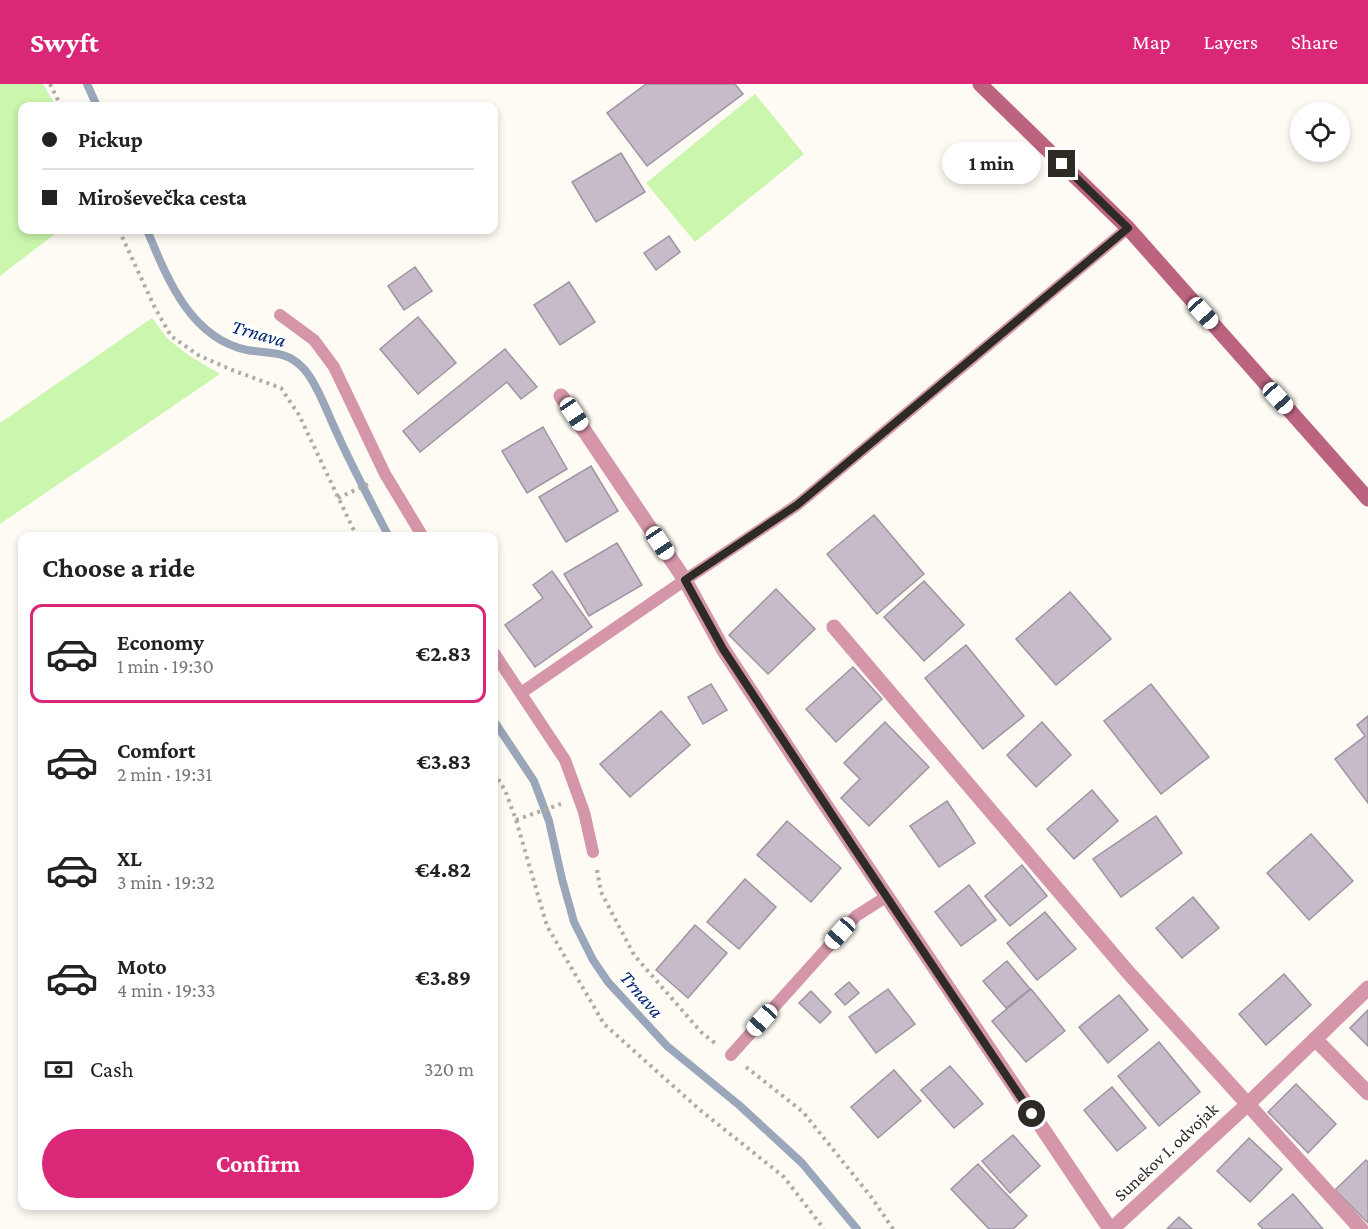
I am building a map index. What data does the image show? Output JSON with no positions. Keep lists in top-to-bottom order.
{
  "streets": {
    "street": ["Sunekov I. odvojak"]
  },
  "water": ["Trnava"],
  "page": {
    "header": "Swyft",
    "nav": ["Map", "Layers", "Share"],
    "banner": ["Pickup", "Miroševečka cesta"],
    "bubble": "1 min",
    "heading": "Choose a ride",
    "list": [
      {
        "name": "Economy",
        "note": "1 min · 19:30",
        "value": "€2.83"
      },
      {
        "name": "Comfort",
        "note": "2 min · 19:31",
        "value": "€3.83"
      },
      {
        "name": "XL",
        "note": "3 min · 19:32",
        "value": "€4.82"
      },
      {
        "name": "Moto",
        "note": "4 min · 19:33",
        "value": "€3.89"
      }
    ],
    "pay": ["Cash", "320 m"],
    "buttons": "Confirm"
  }
}
